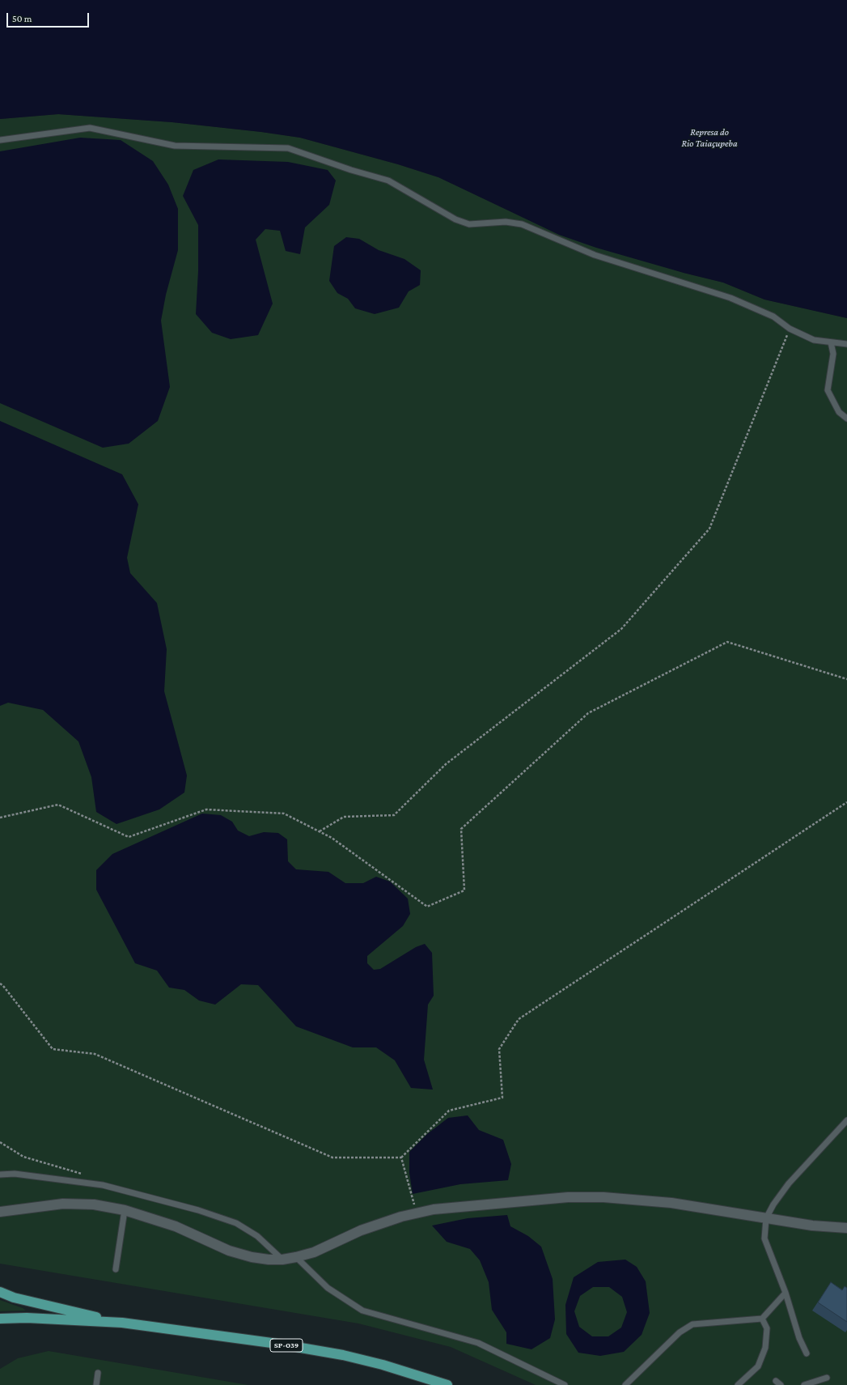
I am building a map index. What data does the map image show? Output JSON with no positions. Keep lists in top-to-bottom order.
{
  "streets": {
    "main road": ["SP-039"]
  },
  "water": ["Represa do Rio Taiaçupeba"],
  "scale_bar": "50 m"
}
